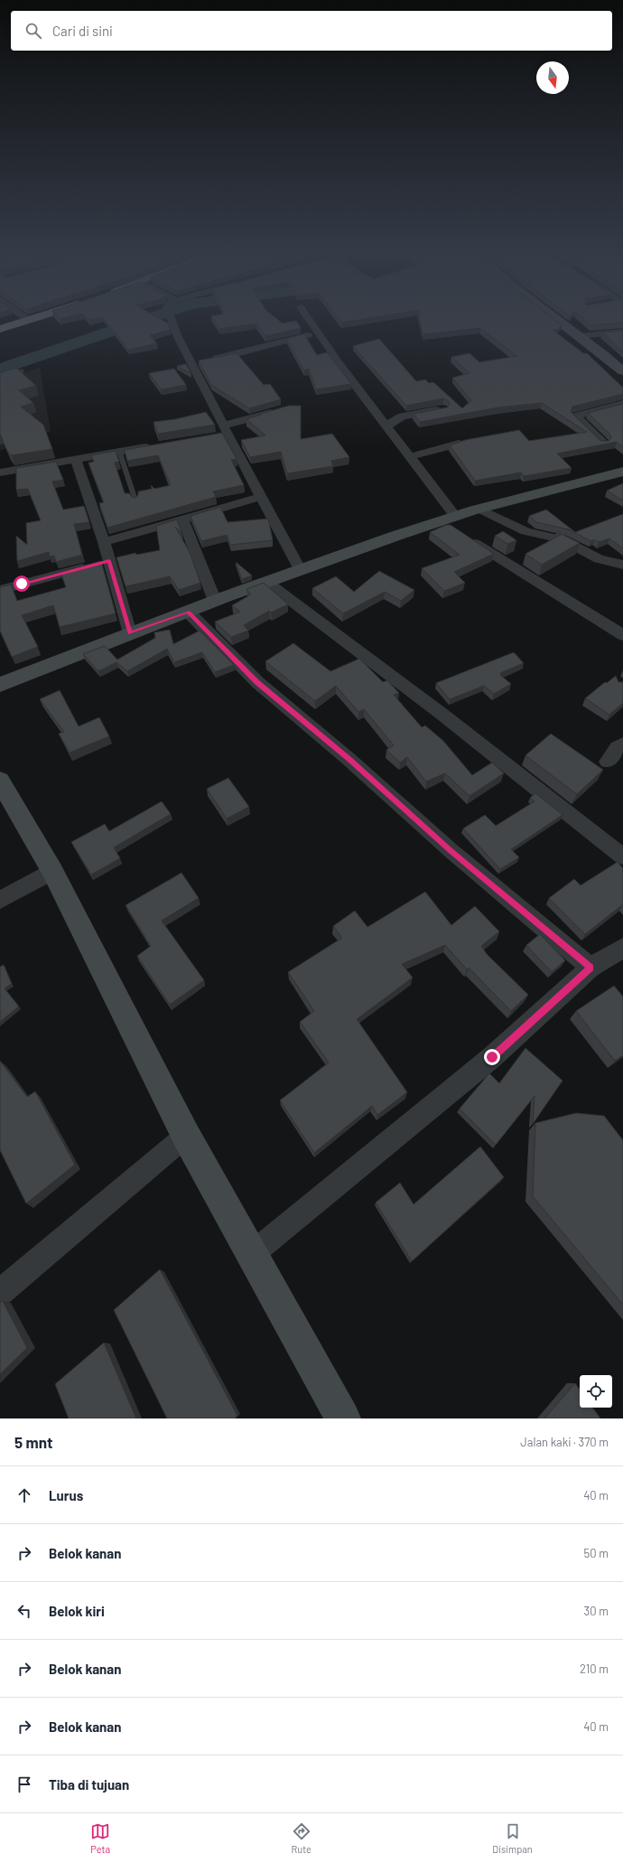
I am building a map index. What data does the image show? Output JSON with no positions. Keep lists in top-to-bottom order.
{
  "north": "bottom",
  "page": {
    "search": "Cari di sini",
    "heading": ["5 mnt", "Jalan kaki · 370 m"],
    "list": [
      ["Lurus", "40 m"],
      ["Belok kanan", "50 m"],
      ["Belok kiri", "30 m"],
      ["Belok kanan", "210 m"],
      ["Belok kanan", "40 m"],
      "Tiba di tujuan"
    ],
    "nav": ["Peta", "Rute", "Disimpan"]
  }
}
